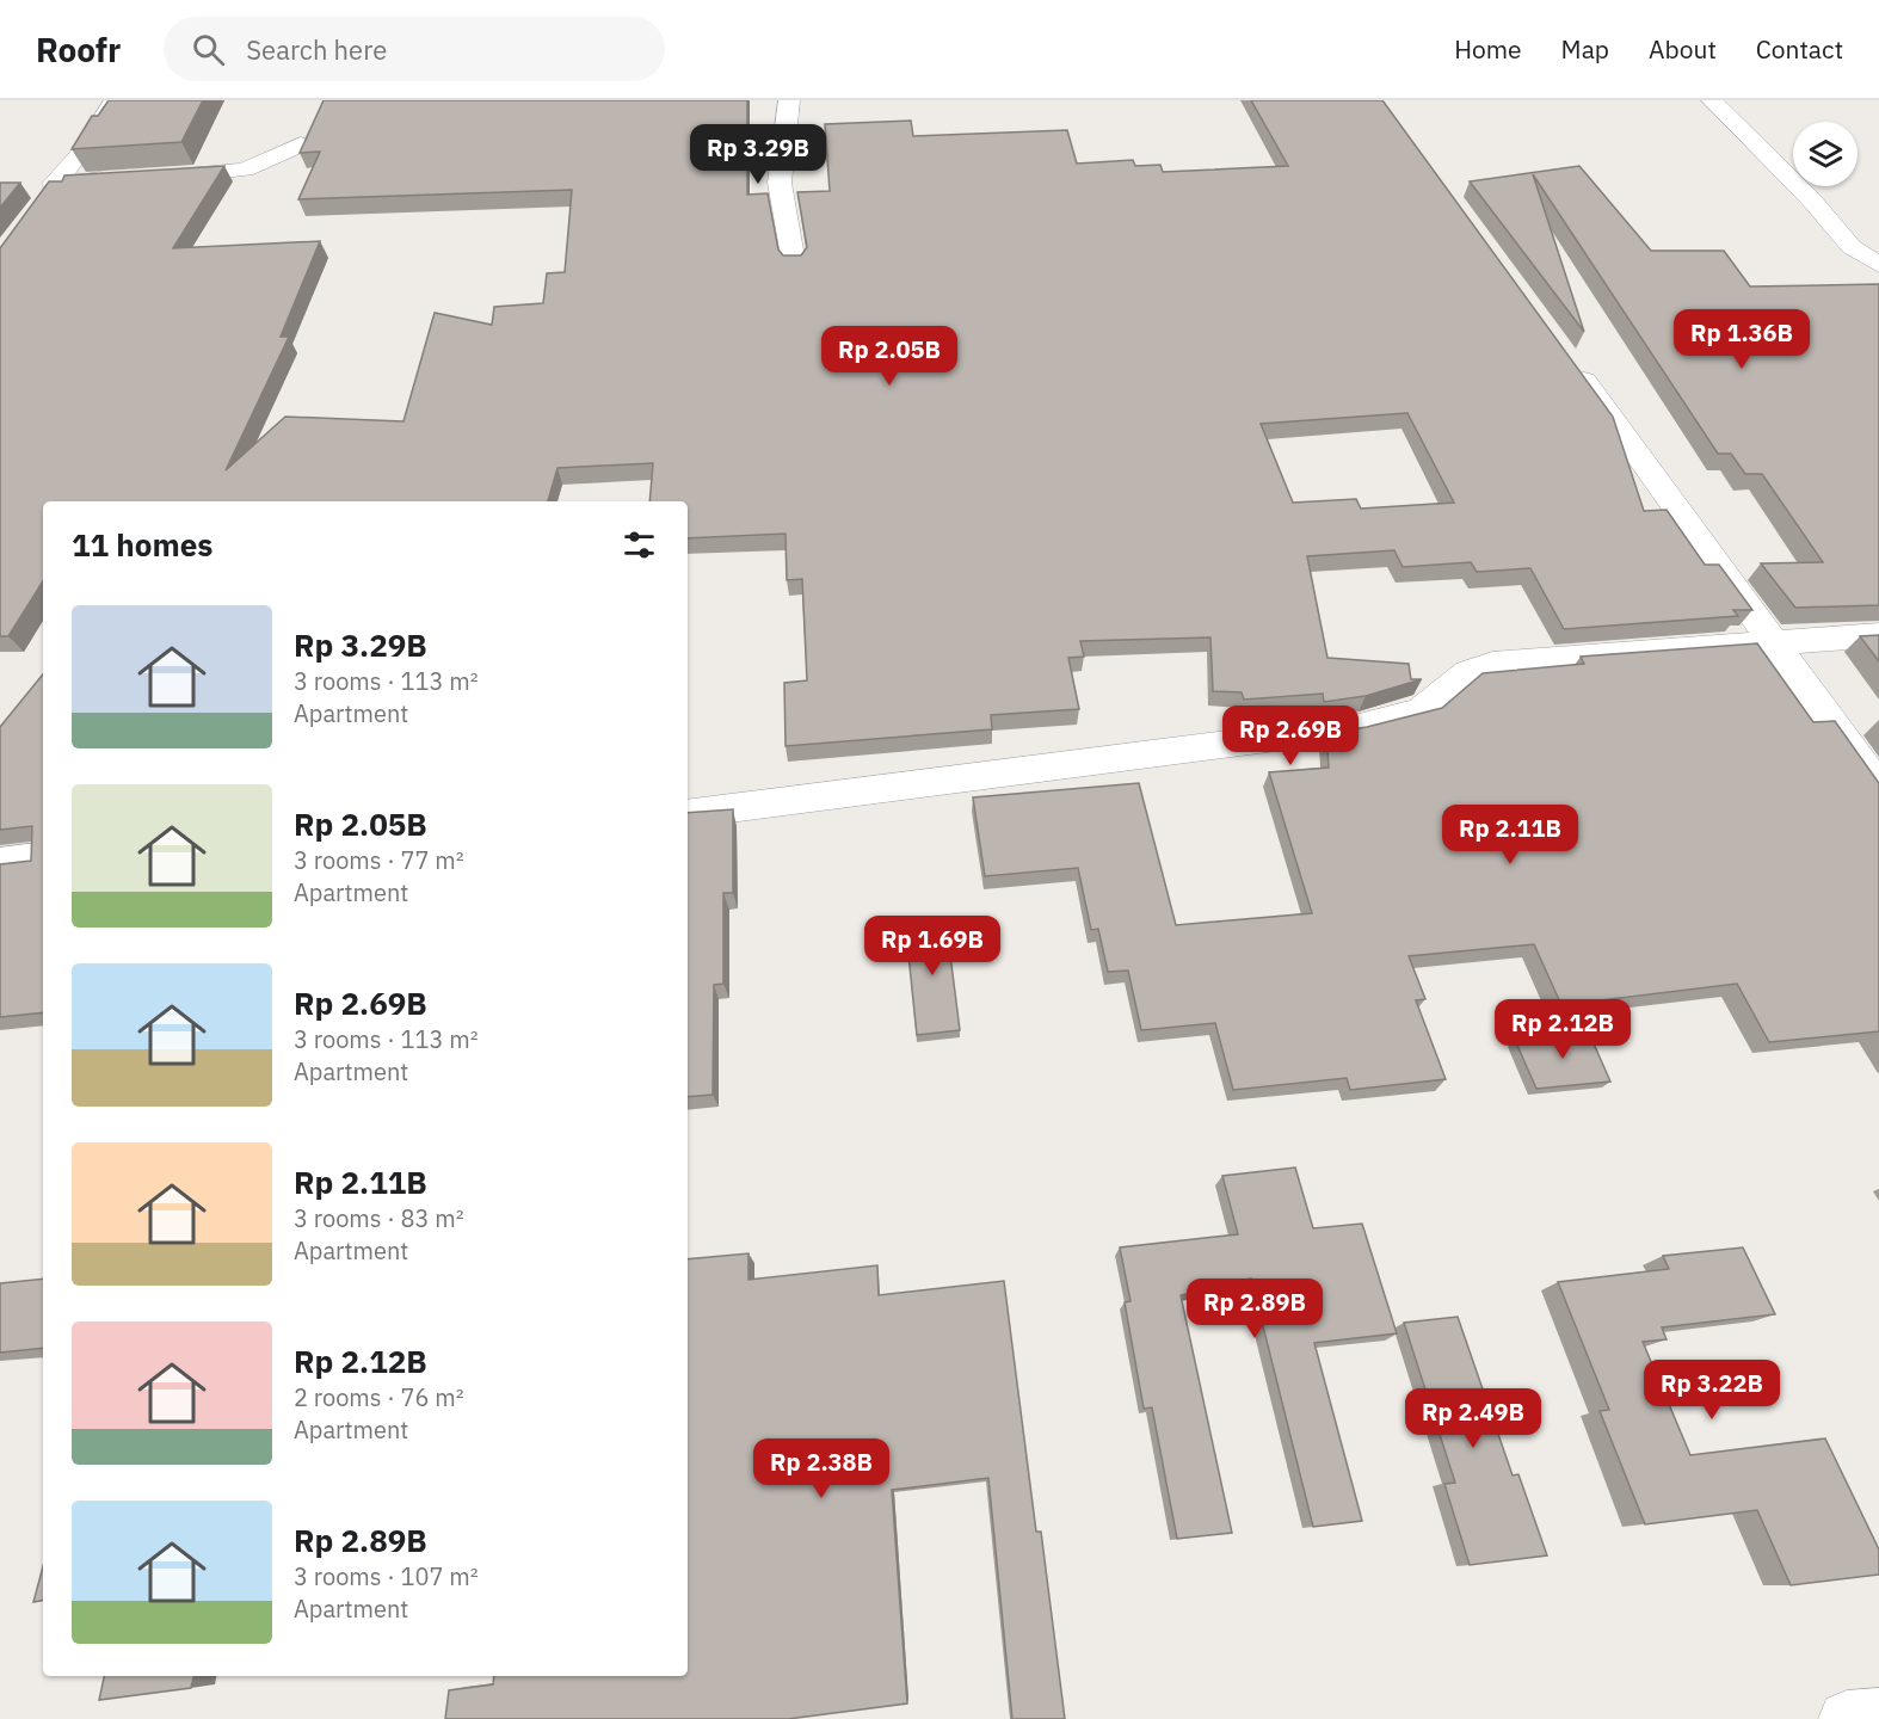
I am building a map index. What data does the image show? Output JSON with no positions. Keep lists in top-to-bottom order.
{
  "page": {
    "header": "Roofr",
    "search": "Search here",
    "nav": [
      "Home",
      "Map",
      "About",
      "Contact"
    ],
    "price": [
      "Rp 3.29B",
      "Rp 1.36B",
      "Rp 2.05B",
      "Rp 2.69B",
      "Rp 2.11B",
      "Rp 1.69B",
      "Rp 2.12B",
      "Rp 2.89B",
      "Rp 3.22B",
      "Rp 2.49B",
      "Rp 2.38B"
    ],
    "heading": "11 homes",
    "list": [
      {
        "name": "Rp 3.29B",
        "note": "3 rooms · 113 m² · Apartment"
      },
      {
        "name": "Rp 2.05B",
        "note": "3 rooms · 77 m² · Apartment"
      },
      {
        "name": "Rp 2.69B",
        "note": "3 rooms · 113 m² · Apartment"
      },
      {
        "name": "Rp 2.11B",
        "note": "3 rooms · 83 m² · Apartment"
      },
      {
        "name": "Rp 2.12B",
        "note": "2 rooms · 76 m² · Apartment"
      },
      {
        "name": "Rp 2.89B",
        "note": "3 rooms · 107 m² · Apartment"
      }
    ]
  }
}
